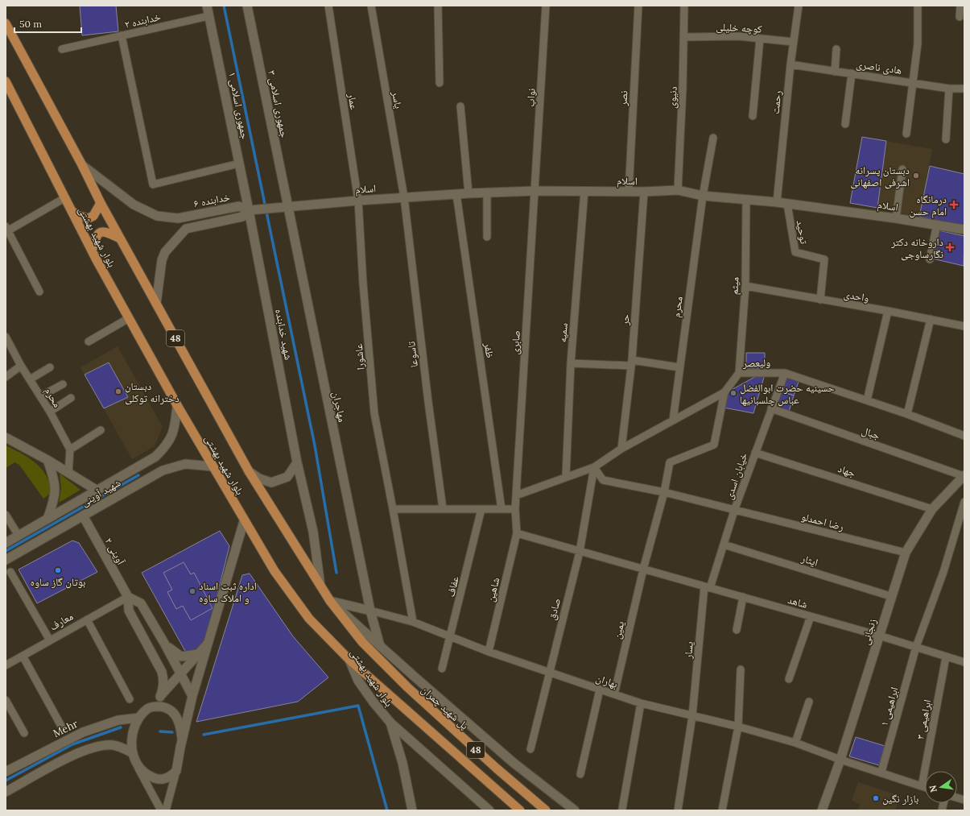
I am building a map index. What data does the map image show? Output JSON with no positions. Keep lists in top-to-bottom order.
{
  "streets": {
    "main road": ["بلوار شهید بهشتی", "48", "پل شهید چمران"],
    "street": [
      "خدابنده ۲",
      "کوچه خلیلی",
      "هادی ناصری",
      "نواب",
      "دنیوی",
      "نصر",
      "یاسر",
      "عمار",
      "رحمت",
      "جمهوری اسلامی ۳",
      "جمهوری اسلامی ۱",
      "اسلام",
      "خدابنده ۶",
      "توحید",
      "میثم",
      "واحدی",
      "محرم",
      "حر",
      "سمیه",
      "شهید خدابنده",
      "صابری",
      "ظفر",
      "تاسوعا",
      "عاشورا",
      "ولیعصر",
      "مهاجران",
      "جبال",
      "جهاد",
      "خیابان اسدی",
      "شهید آوینی",
      "رضا احمدلو",
      "۲ آوینی",
      "ایثار",
      "عفاف",
      "شاهین",
      "شاهد",
      "صادق",
      "معارف",
      "یمین",
      "زنجانی",
      "یسار",
      "بهاران",
      "ابراهیمی ۱",
      "ابراهیمی ۳",
      "Mehr"
    ]
  },
  "crossings": [
    ["خدابنده ۲", "جمهوری اسلامی ۱"],
    ["کوچه خلیلی", "دنیوی"],
    ["کوچه خلیلی", "رحمت"],
    ["هادی ناصری", "رحمت"],
    ["نواب", "اسلام"],
    ["نواب", "صابری"],
    ["دنیوی", "اسلام"],
    ["نصر", "اسلام"],
    ["یاسر", "اسلام"],
    ["یاسر", "تاسوعا"],
    ["عمار", "اسلام"],
    ["عمار", "عاشورا"],
    ["رحمت", "اسلام"],
    ["جمهوری اسلامی ۳", "اسلام"],
    ["جمهوری اسلامی ۳", "مهاجران"],
    ["جمهوری اسلامی ۱", "اسلام"],
    ["جمهوری اسلامی ۱", "خدابنده ۶"],
    ["جمهوری اسلامی ۱", "شهید خدابنده"],
    ["اسلام", "خدابنده ۶"],
    ["اسلام", "توحید"],
    ["اسلام", "میثم"],
    ["اسلام", "محرم"],
    ["اسلام", "حر"],
    ["اسلام", "سمیه"],
    ["اسلام", "شهید خدابنده"],
    ["اسلام", "صابری"],
    ["اسلام", "ظفر"],
    ["اسلام", "تاسوعا"],
    ["اسلام", "عاشورا"],
    ["اسلام", "مهاجران"],
    ["خدابنده ۶", "بلوار شهید بهشتی"],
    ["خدابنده ۶", "شهید خدابنده"],
    ["توحید", "واحدی"],
    ["بلوار شهید بهشتی", "شهید خدابنده"],
    ["بلوار شهید بهشتی", "48"],
    ["بلوار شهید بهشتی", "مهاجران"],
    ["بلوار شهید بهشتی", "شهید آوینی"],
    ["بلوار شهید بهشتی", "پل شهید چمران"],
    ["میثم", "واحدی"],
    ["میثم", "ولیعصر"],
    ["محرم", "ولیعصر"],
    ["حر", "ولیعصر"],
    ["سمیه", "ولیعصر"],
    ["صابری", "ولیعصر"],
    ["صابری", "شاهین"],
    ["عاشورا", "بهاران"],
    ["ولیعصر", "خیابان اسدی"],
    ["ولیعصر", "رضا احمدلو"],
    ["ولیعصر", "صادق"],
    ["ولیعصر", "یمین"],
    ["مهاجران", "بهاران"],
    ["جبال", "خیابان اسدی"],
    ["جبال", "زنجانی"],
    ["جهاد", "خیابان اسدی"],
    ["جهاد", "زنجانی"],
    ["خیابان اسدی", "رضا احمدلو"],
    ["خیابان اسدی", "ایثار"],
    ["خیابان اسدی", "شاهد"],
    ["خیابان اسدی", "یسار"],
    ["شهید آوینی", "۲ آوینی"],
    ["رضا احمدلو", "صادق"],
    ["رضا احمدلو", "یمین"],
    ["رضا احمدلو", "زنجانی"],
    ["۲ آوینی", "معارف"],
    ["ایثار", "زنجانی"],
    ["عفاف", "بهاران"],
    ["شاهین", "شاهد"],
    ["شاهین", "بهاران"],
    ["شاهد", "صادق"],
    ["شاهد", "یمین"],
    ["شاهد", "زنجانی"],
    ["شاهد", "یسار"],
    ["شاهد", "ابراهیمی ۱"],
    ["شاهد", "ابراهیمی ۳"],
    ["صادق", "بهاران"],
    ["یمین", "بهاران"],
    ["زنجانی", "بهاران"],
    ["یسار", "بهاران"],
    ["بهاران", "ابراهیمی ۱"],
    ["بهاران", "ابراهیمی ۳"]
  ],
  "places": {
    "other": [
      "دبستان پسرانه اشرفی اصفهانی",
      "دبستان دخترانه توکلی",
      "حسینیه حضرت ابوالفضل عباس چلسبانیها",
      "بوتان گاز ساوه",
      "اداره ثبت اسناد و املاک ساوه",
      "بازار نگین"
    ],
    "health": ["درمانگاه امام حسن", "داروخانه دکتر نگارساوجی"]
  },
  "scale_bar": "50 m",
  "north": "left"
}
